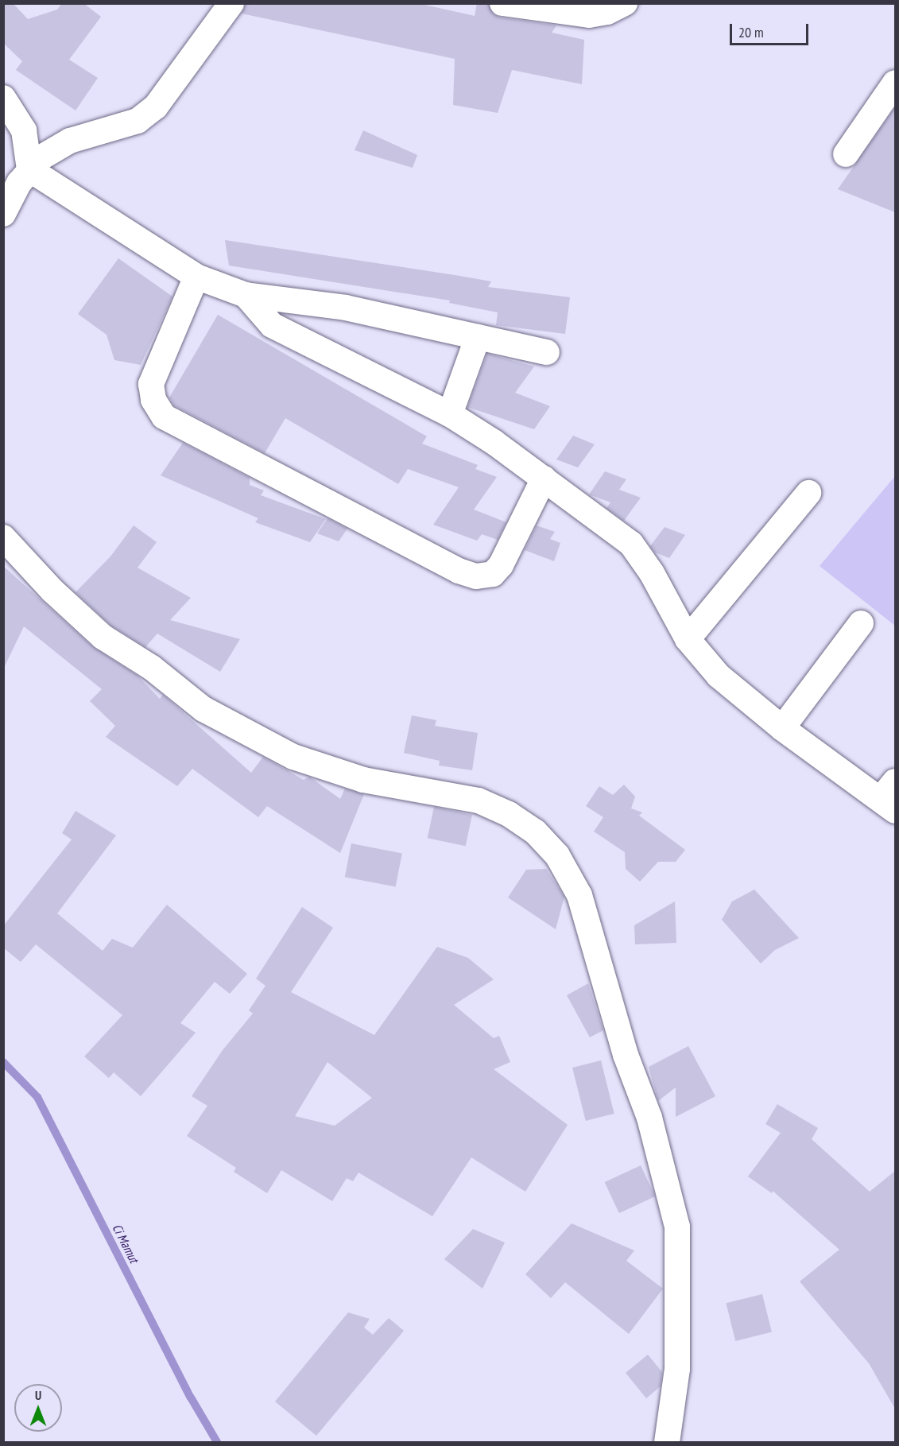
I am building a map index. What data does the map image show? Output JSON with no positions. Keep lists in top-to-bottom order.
{
  "water": ["Ci Mamut"],
  "scale_bar": "20 m",
  "north": "top"
}
